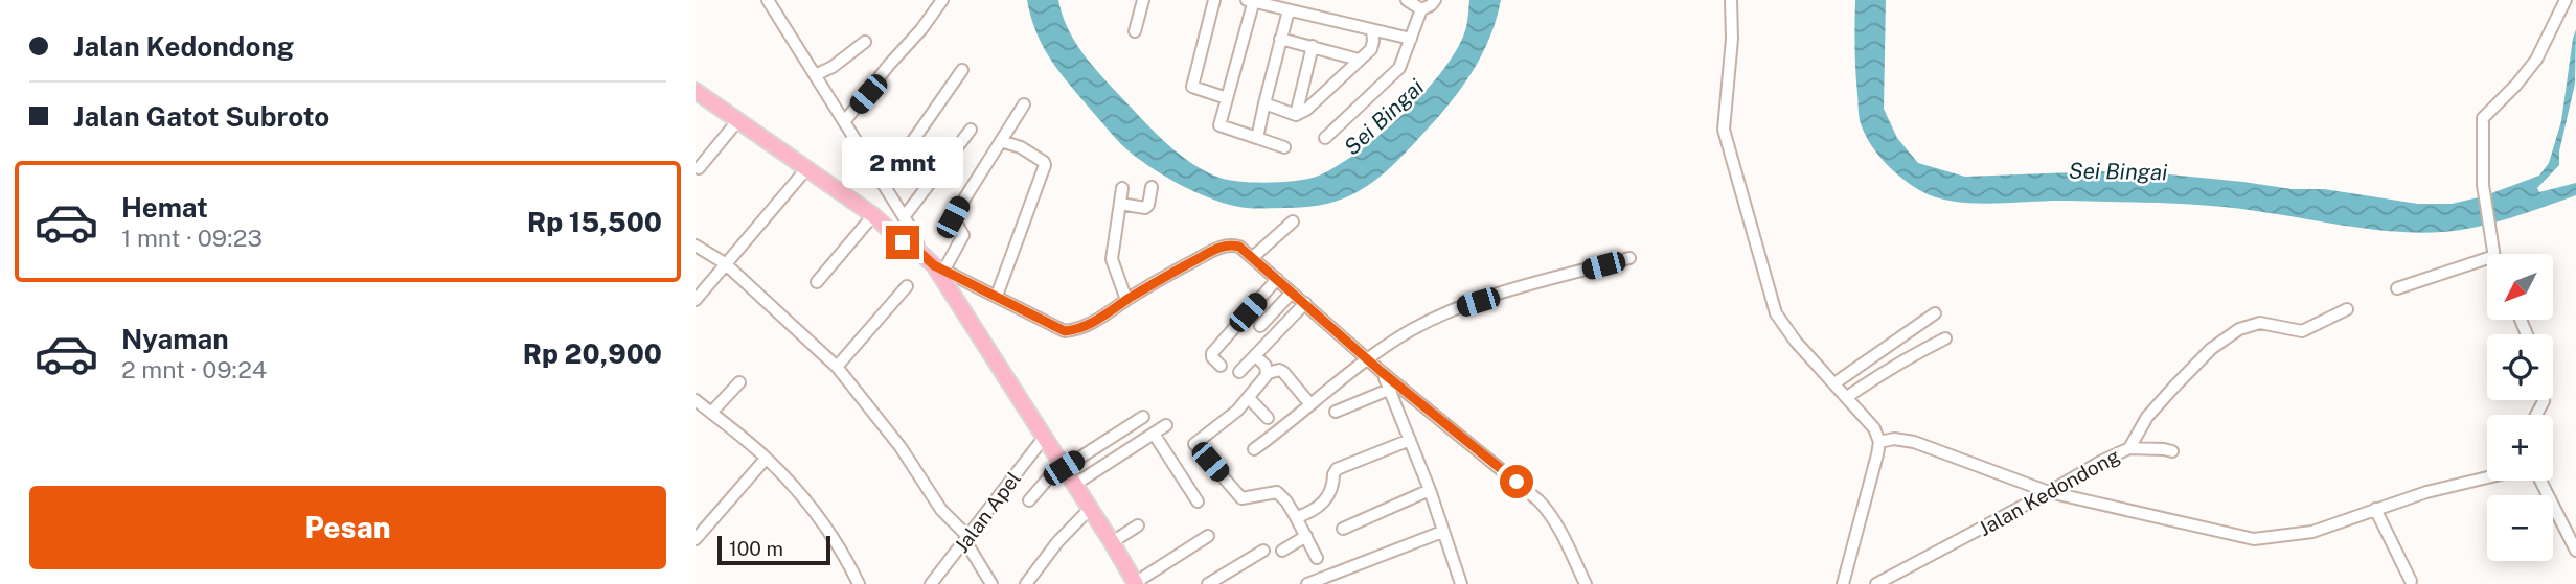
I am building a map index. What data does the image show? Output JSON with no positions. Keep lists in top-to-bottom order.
{
  "streets": {
    "street": ["Jalan Kedondong", "Jalan Apel"]
  },
  "water": ["Sei Bingai"],
  "scale_bar": "100 m",
  "north": "bottom left",
  "page": {
    "banner": ["Jalan Kedondong", "Jalan Gatot Subroto"],
    "bubble": "2 mnt",
    "list": [
      {
        "name": "Hemat",
        "note": "1 mnt · 09:23",
        "value": "Rp 15,500"
      },
      {
        "name": "Nyaman",
        "note": "2 mnt · 09:24",
        "value": "Rp 20,900"
      }
    ],
    "map_buttons": ["+", "−"],
    "buttons": "Pesan",
    "scale": "100 m"
  }
}
